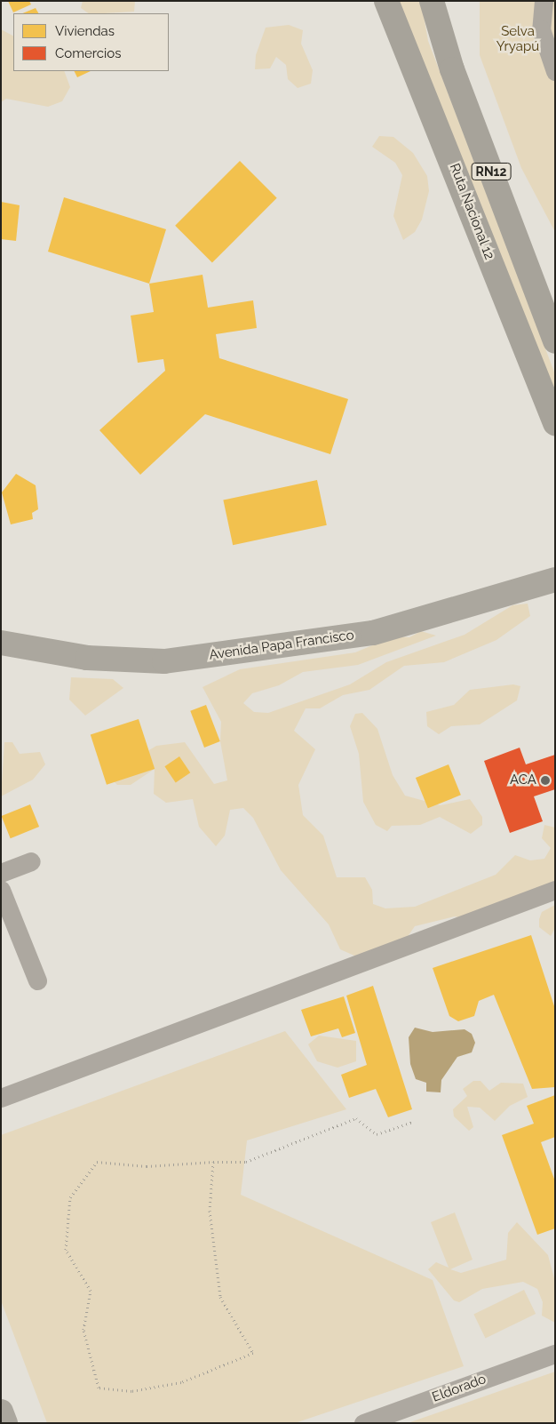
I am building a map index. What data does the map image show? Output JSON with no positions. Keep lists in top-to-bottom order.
{
  "streets": {
    "highway": ["RN12", "Ruta Nacional 12"],
    "main road": ["Avenida Papa Francisco"],
    "street": ["Eldorado"]
  },
  "parks": ["Selva Yryapú"],
  "places": ["ACA"],
  "legend": ["Viviendas", "Comercios"]
}
